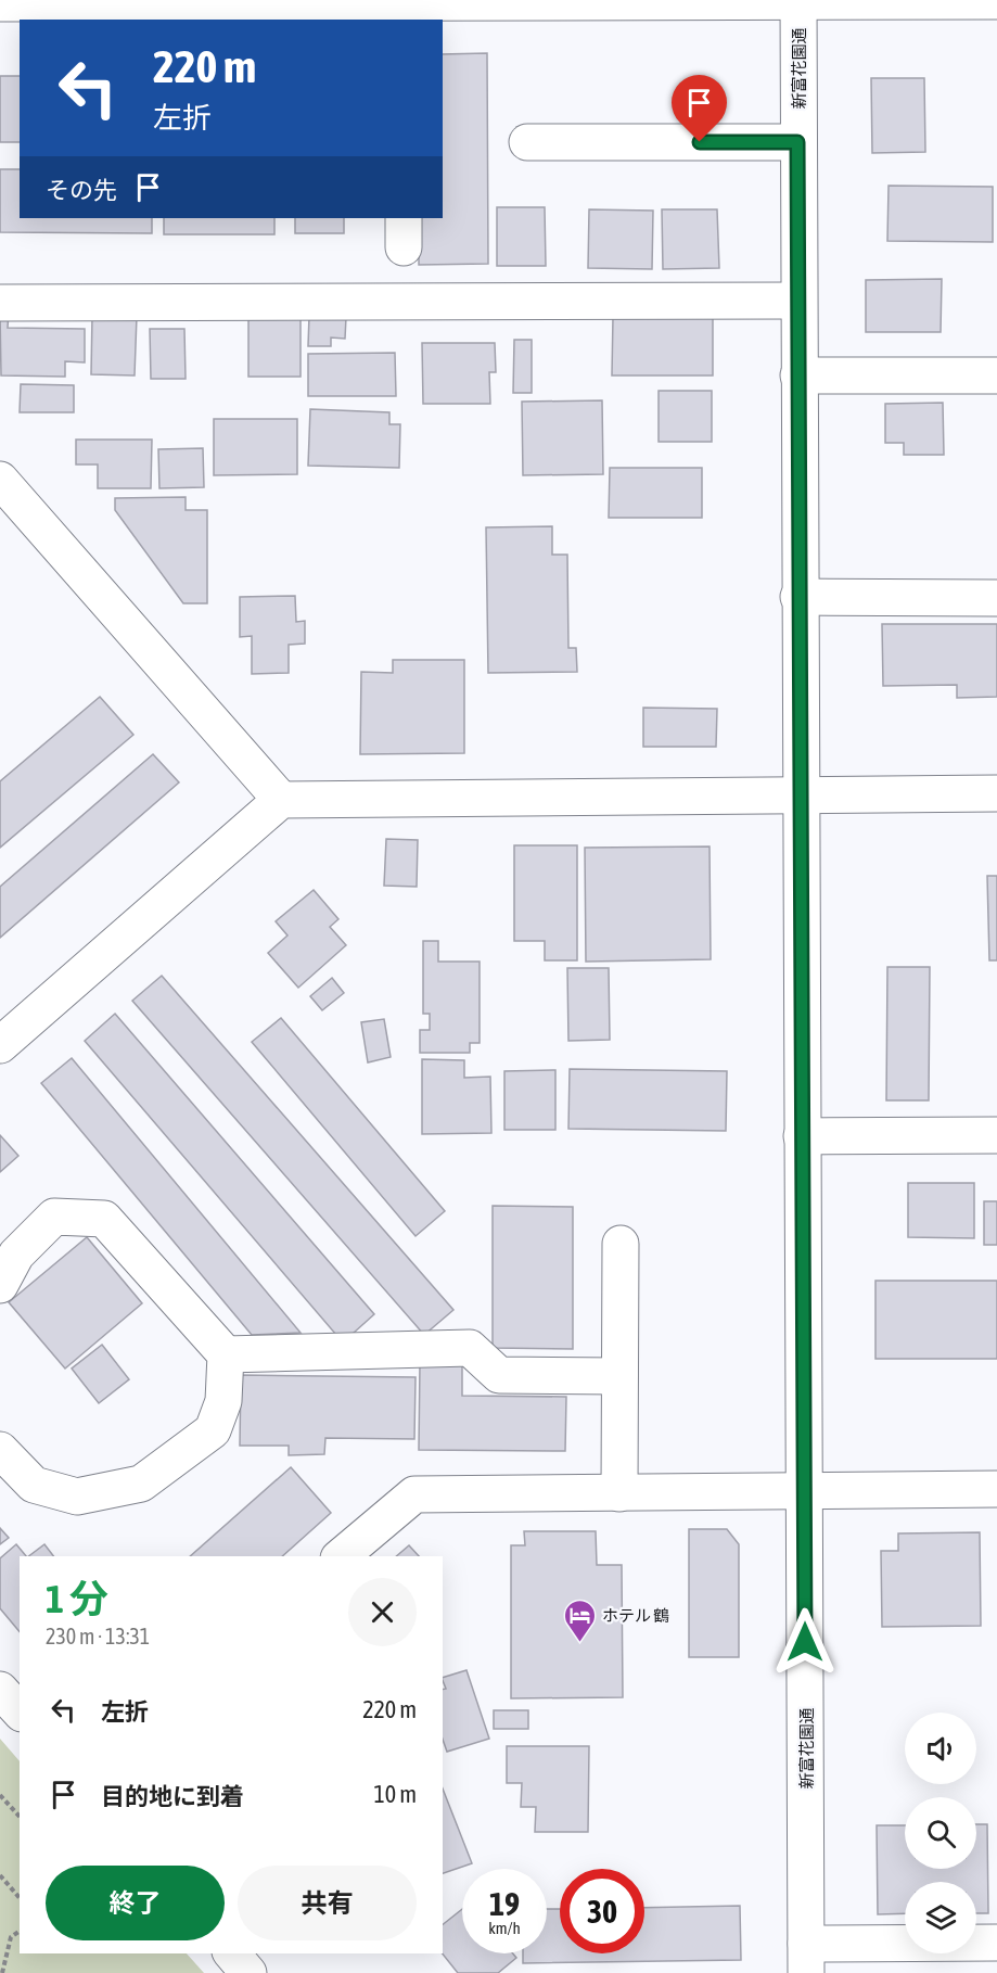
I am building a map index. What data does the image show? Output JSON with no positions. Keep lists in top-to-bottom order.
{
  "streets": {
    "street": ["新富花園通"]
  },
  "places": {
    "hotel": ["ホテル 鶴"]
  },
  "page": {
    "turn": ["220 m", "左折"],
    "then": "その先",
    "heading": ["1 分", "230 m · 13:31"],
    "list": [
      {
        "name": "左折",
        "value": "220 m"
      },
      {
        "name": "目的地に到着",
        "value": "10 m"
      }
    ],
    "buttons": ["終了", "共有"],
    "speed": "19 km/h",
    "limit": "30"
  }
}
